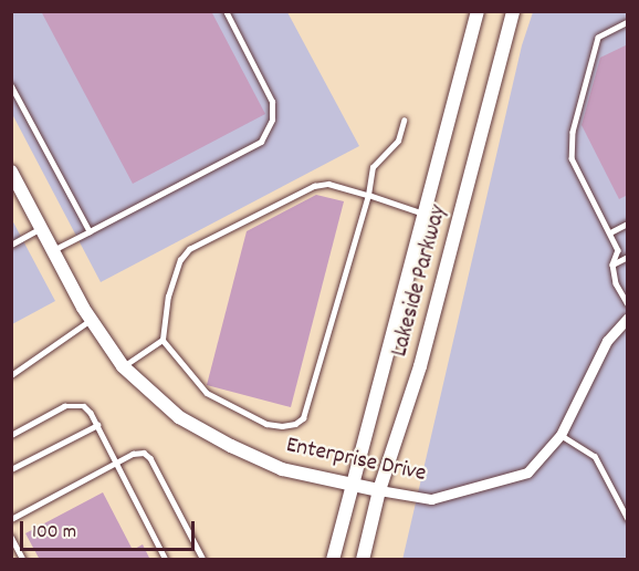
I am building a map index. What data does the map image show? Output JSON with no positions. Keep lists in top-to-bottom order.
{
  "streets": {
    "main road": ["Lakeside Parkway", "Enterprise Drive"]
  },
  "crossings": [
    ["Lakeside Parkway", "Enterprise Drive"]
  ],
  "scale_bar": "100 m"
}
